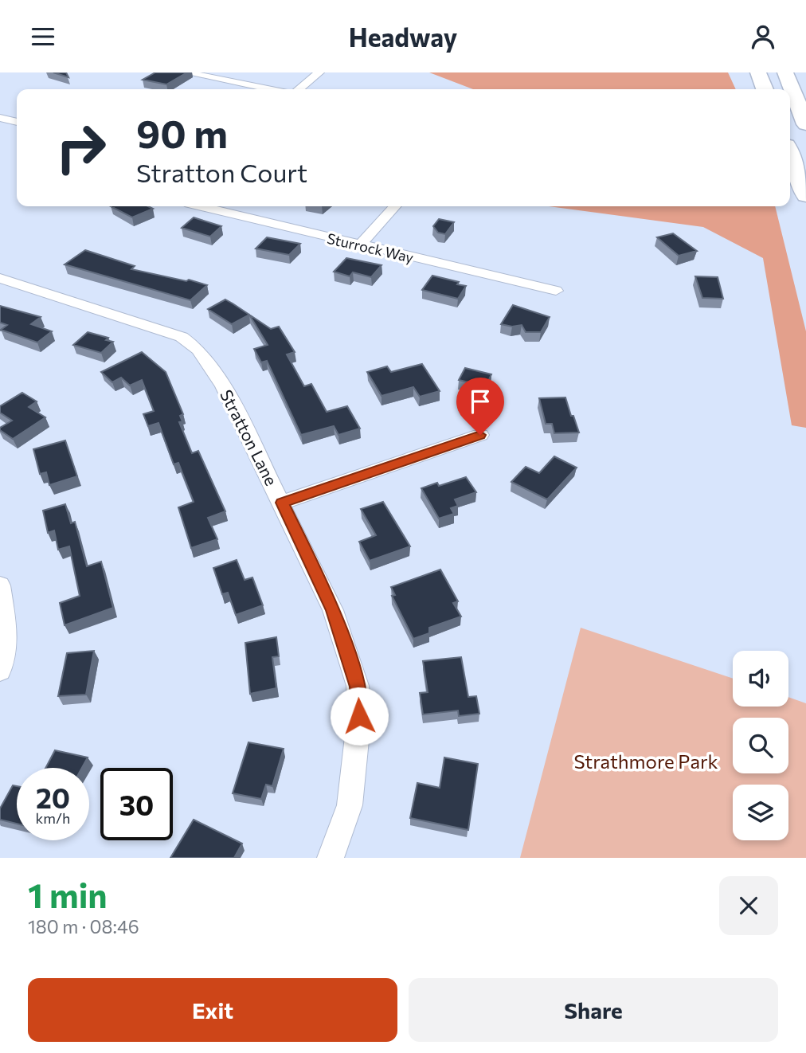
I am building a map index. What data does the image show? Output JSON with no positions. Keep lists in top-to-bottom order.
{
  "streets": {
    "street": ["Sturrock Way", "Stratton Lane"]
  },
  "parks": ["Strathmore Park"],
  "page": {
    "header": "Headway",
    "turn": ["90 m", "Stratton Court"],
    "speed": "20 km/h",
    "limit": "30",
    "heading": ["1 min", "180 m · 08:46"],
    "buttons": ["Exit", "Share"]
  }
}
